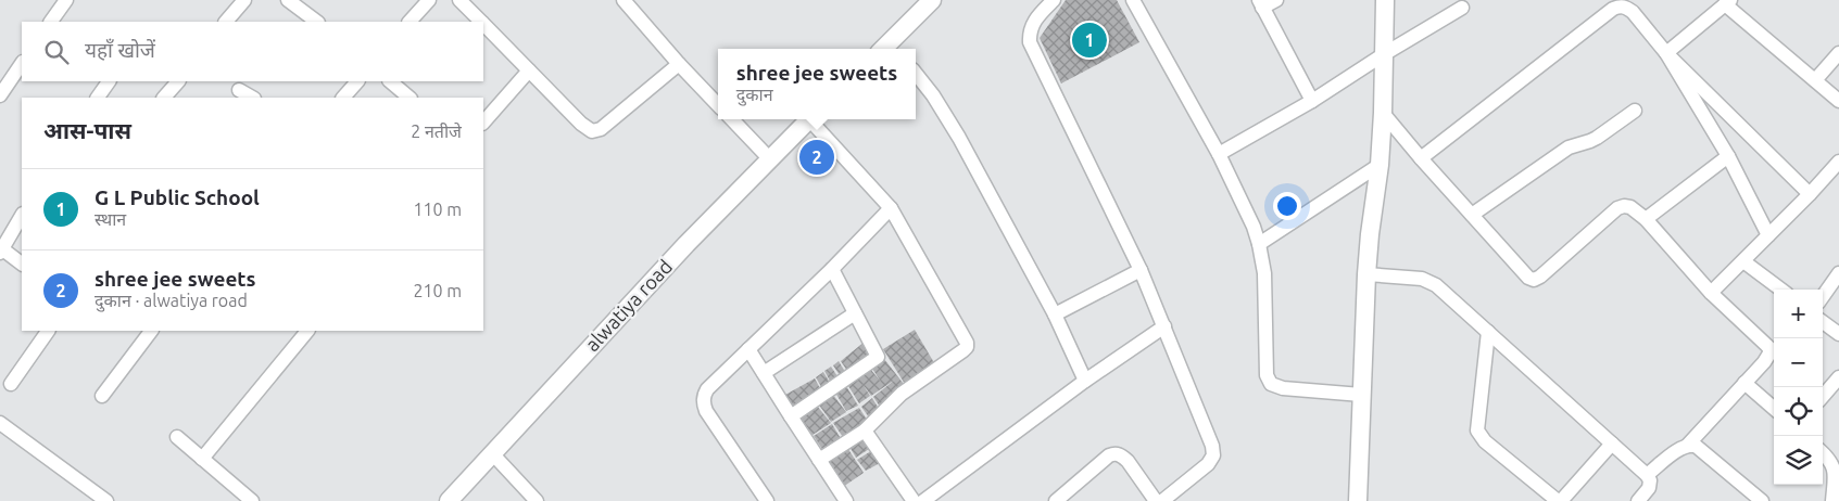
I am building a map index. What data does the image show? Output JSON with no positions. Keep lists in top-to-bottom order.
{
  "streets": {
    "street": ["alwatiya road"]
  },
  "page": {
    "pins": ["1", "2"],
    "search": "यहाँ खोजें",
    "popup": ["shree jee sweets", "दुकान"],
    "heading": ["आस-पास", "2 नतीजे"],
    "list": [
      {
        "mark": "1",
        "name": "G L Public School",
        "note": "स्थान",
        "value": "110 m"
      },
      {
        "mark": "2",
        "name": "shree jee sweets",
        "note": "दुकान · alwatiya road",
        "value": "210 m"
      }
    ],
    "map_buttons": ["+", "−"]
  }
}
